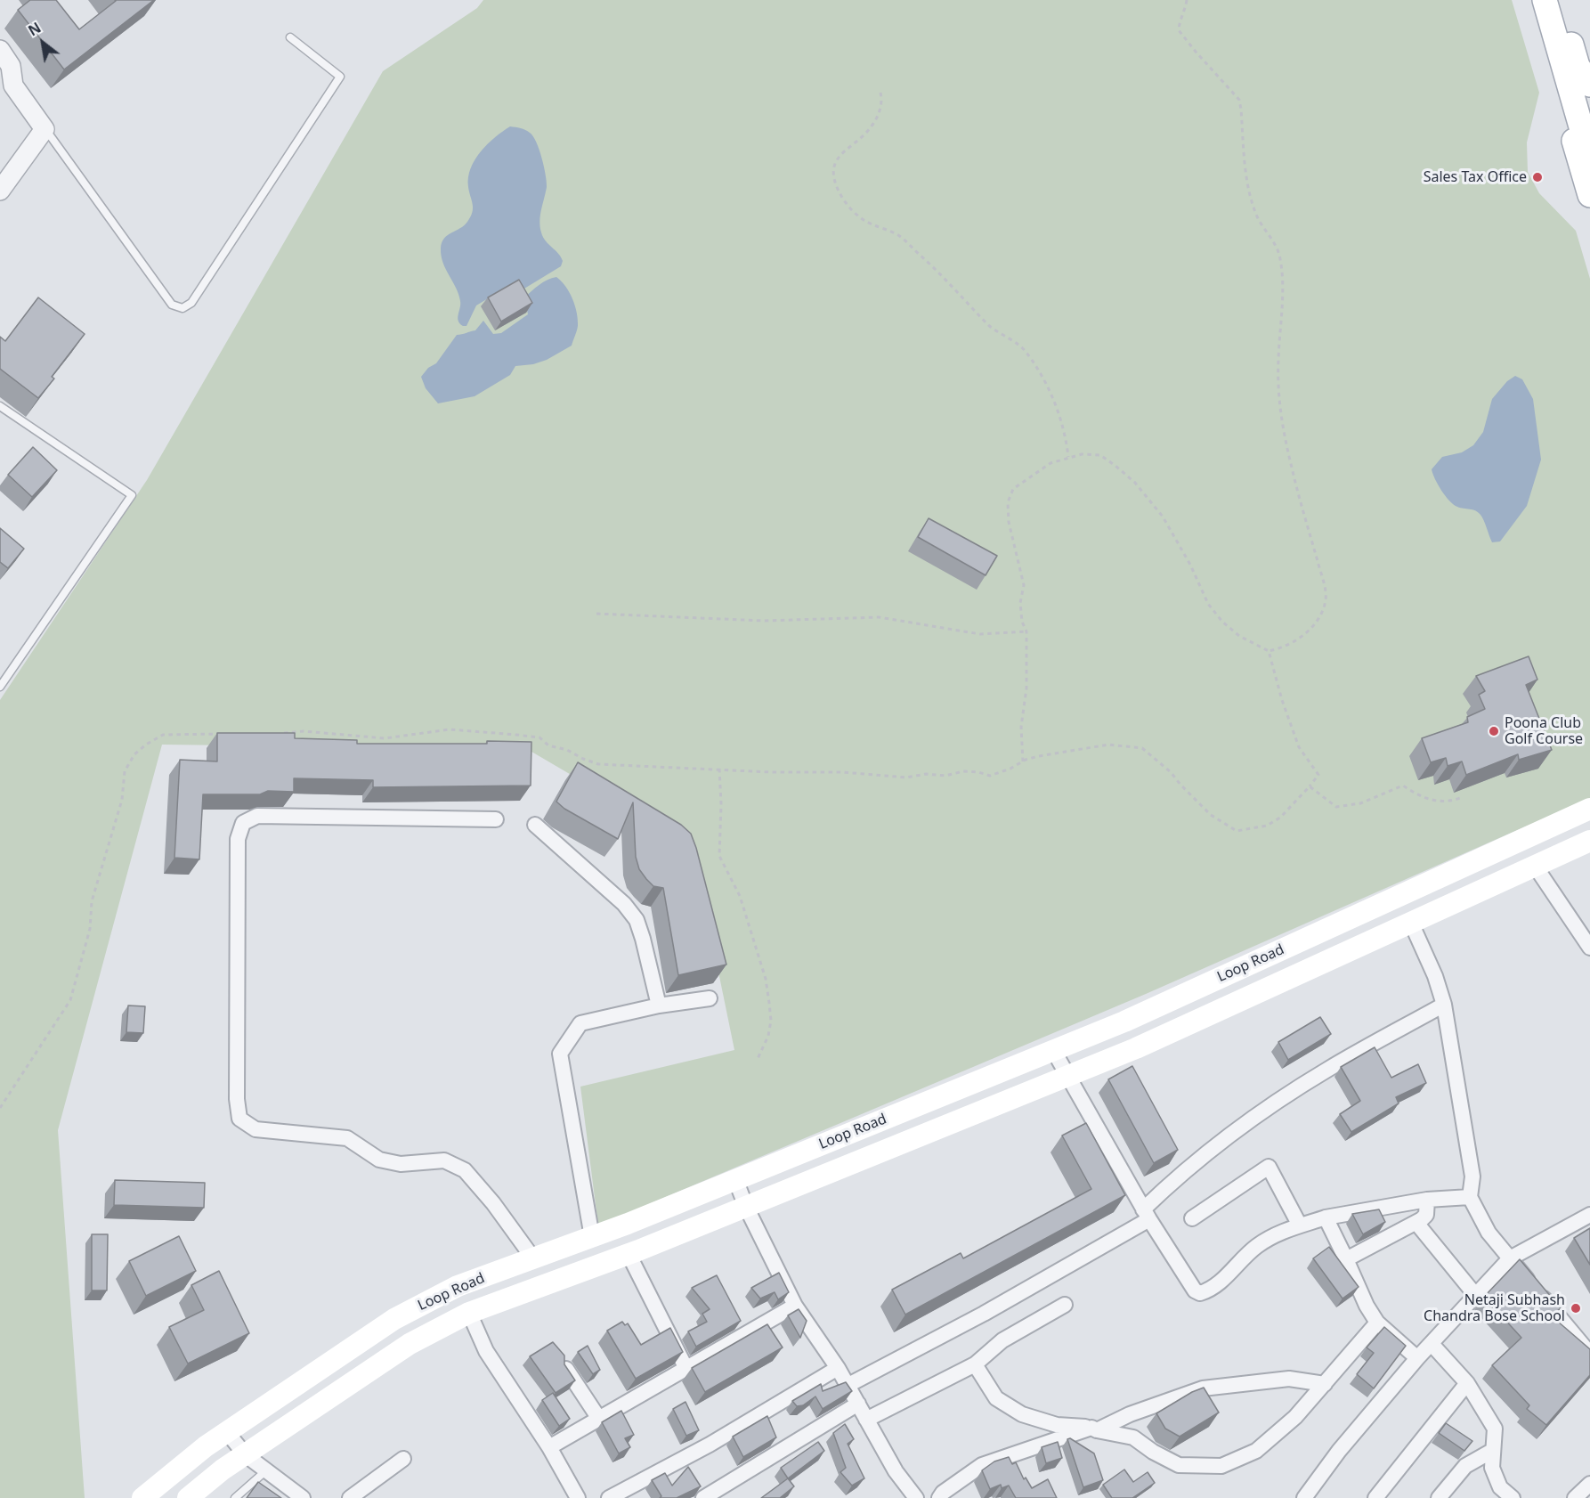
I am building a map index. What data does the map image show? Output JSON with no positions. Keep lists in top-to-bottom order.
{
  "streets": {
    "main road": ["Loop Road"]
  },
  "places": ["Sales Tax Office", "Poona Club Golf Course", "Netaji Subhash Chandra Bose School"],
  "north": "top left"
}
